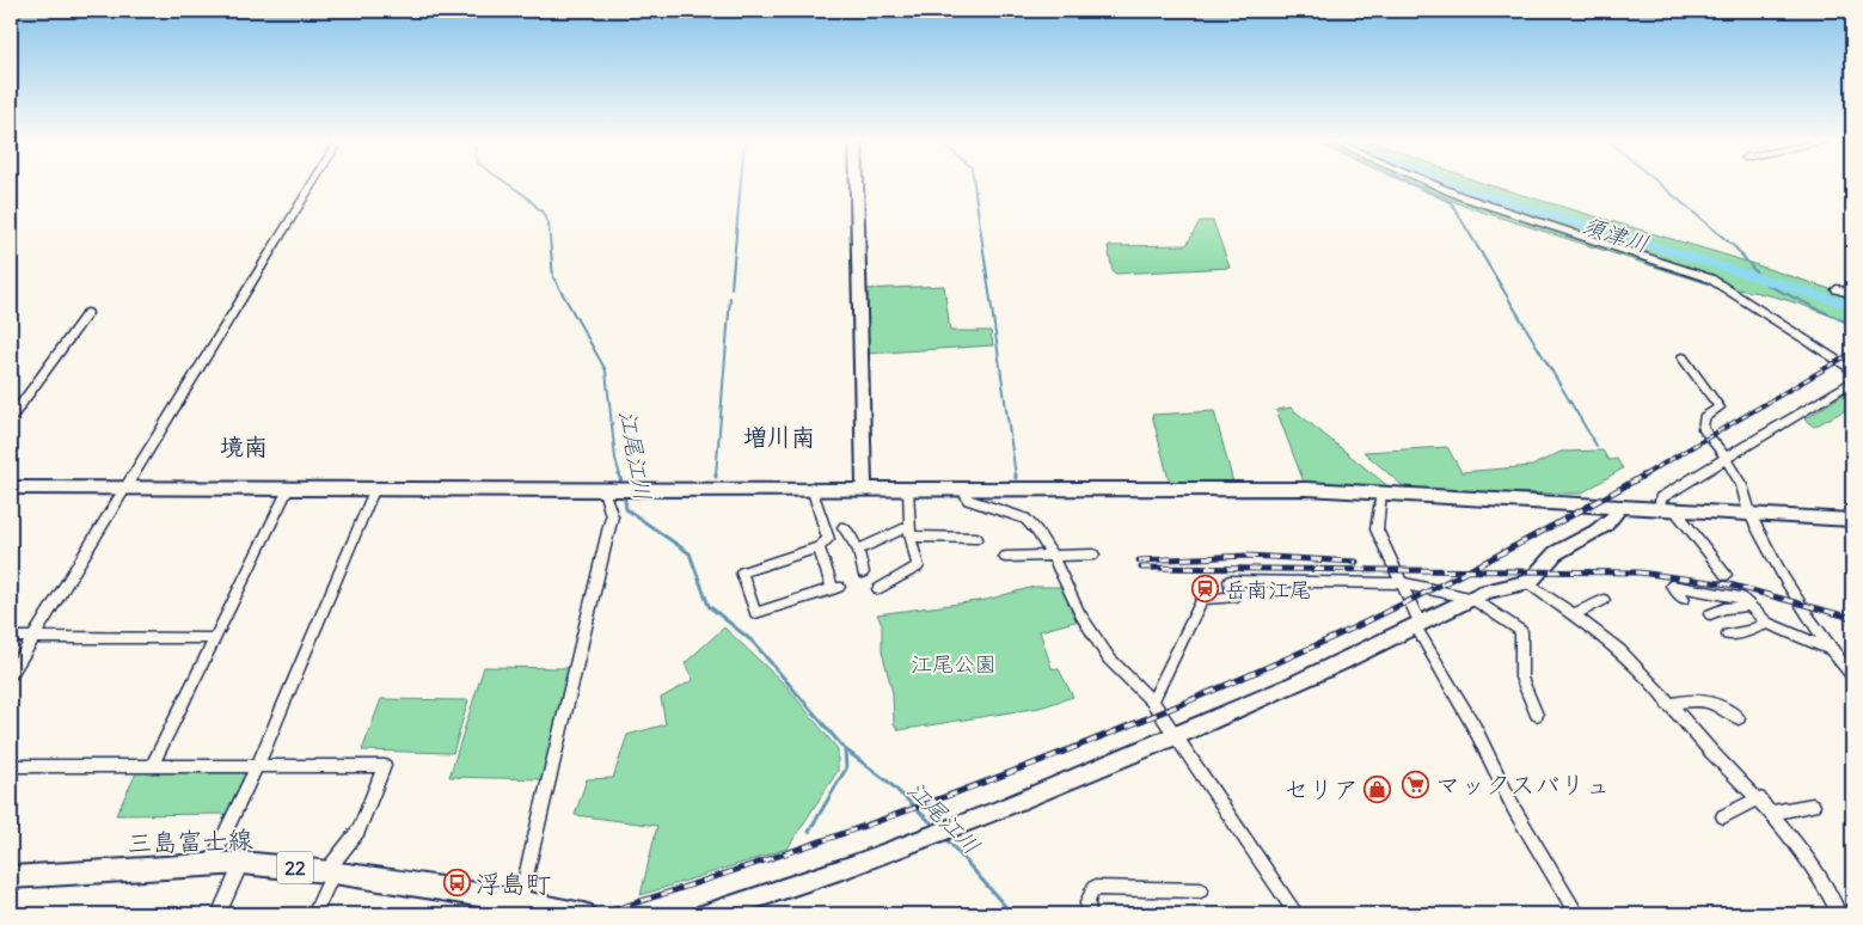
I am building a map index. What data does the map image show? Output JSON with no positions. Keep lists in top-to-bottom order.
{
  "streets": {
    "main road": ["三島富士線", "22"]
  },
  "districts": ["増川南", "境南"],
  "water": ["須津川", "江尾江川"],
  "parks": ["江尾公園"],
  "places": {
    "station": ["岳南江尾"],
    "supermarket": ["マックスバリュ"],
    "shop": ["セリア"],
    "bus stop": ["浮島町"]
  }
}
